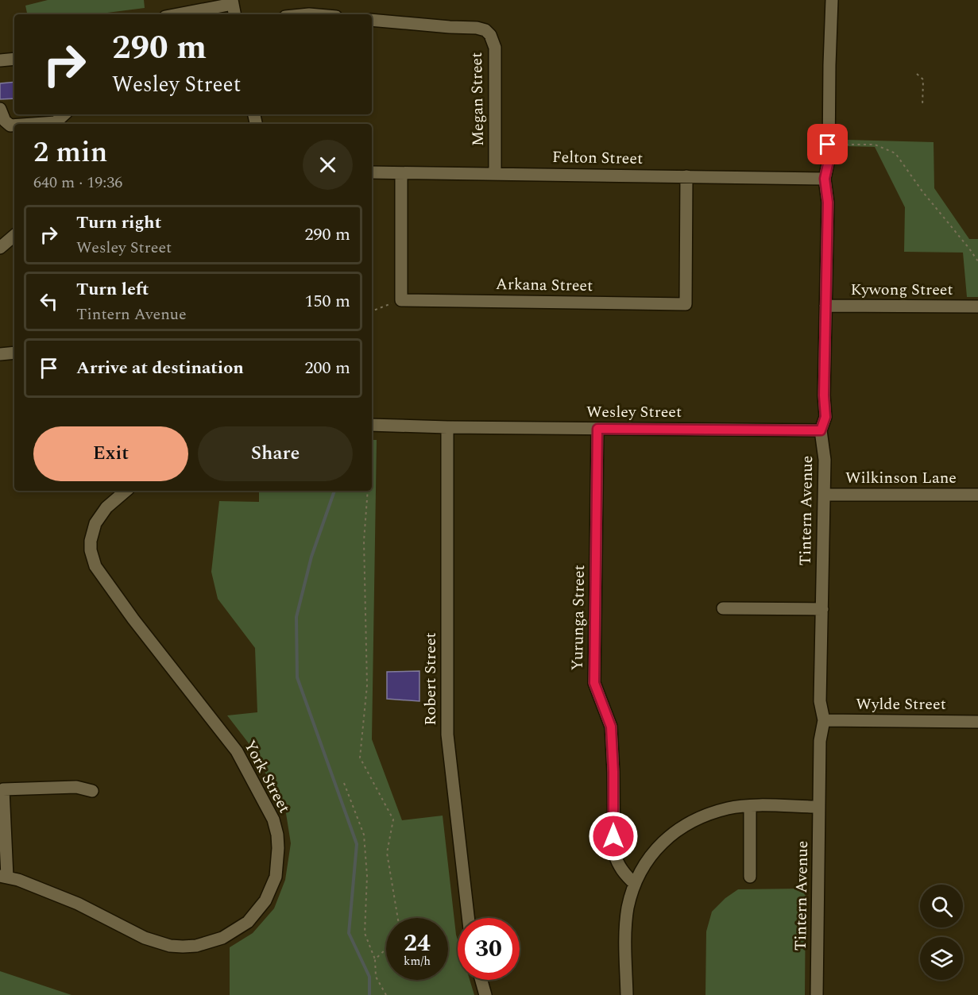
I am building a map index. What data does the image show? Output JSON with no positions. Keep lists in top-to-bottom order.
{
  "streets": {
    "street": [
      "Megan Street",
      "Felton Street",
      "Arkana Street",
      "Kywong Street",
      "Wesley Street",
      "Wilkinson Lane",
      "Tintern Avenue",
      "Yurunga Street",
      "Robert Street",
      "Wylde Street",
      "York Street"
    ]
  },
  "crossings": [
    ["Megan Street", "Felton Street"],
    ["Felton Street", "Arkana Street"],
    ["Felton Street", "Tintern Avenue"],
    ["Kywong Street", "Tintern Avenue"],
    ["Wesley Street", "Tintern Avenue"],
    ["Wesley Street", "Yurunga Street"],
    ["Wesley Street", "Robert Street"],
    ["Wilkinson Lane", "Tintern Avenue"],
    ["Tintern Avenue", "Wylde Street"]
  ],
  "page": {
    "turn": ["290 m", "Wesley Street"],
    "heading": ["2 min", "640 m · 19:36"],
    "list": [
      {
        "name": "Turn right",
        "note": "Wesley Street",
        "value": "290 m"
      },
      {
        "name": "Turn left",
        "note": "Tintern Avenue",
        "value": "150 m"
      },
      {
        "name": "Arrive at destination",
        "value": "200 m"
      }
    ],
    "buttons": ["Exit", "Share"],
    "speed": "24 km/h",
    "limit": "30"
  }
}
